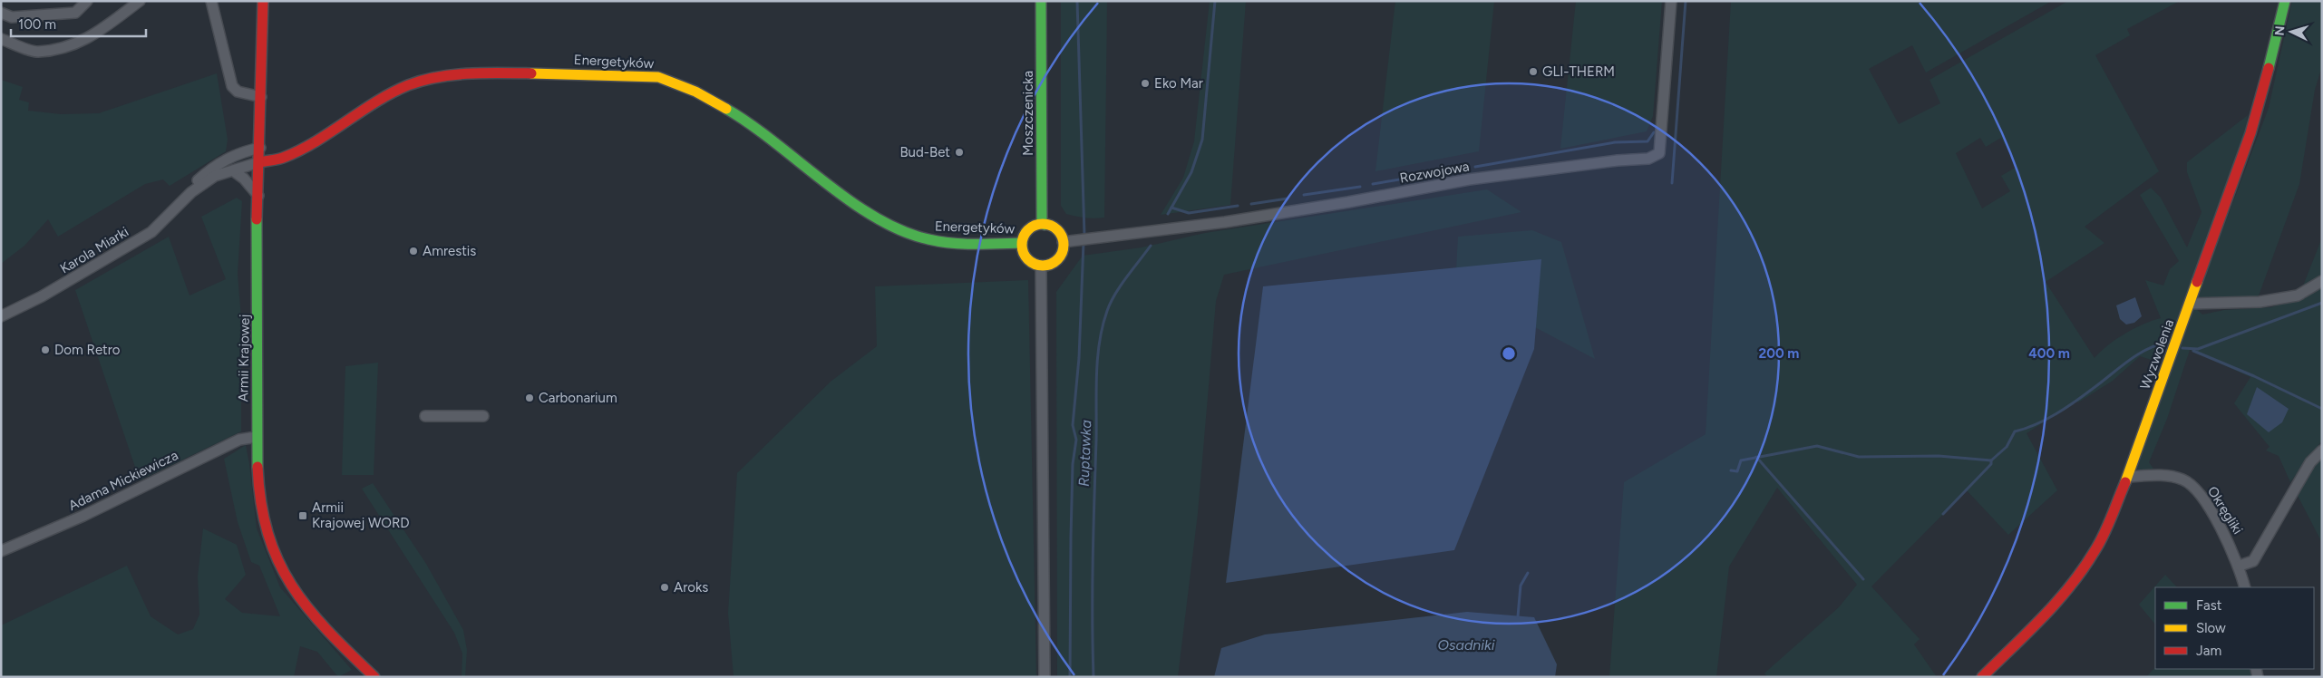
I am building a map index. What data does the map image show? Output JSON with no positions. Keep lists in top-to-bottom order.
{
  "streets": {
    "street": [
      "Energetyków",
      "Moszczenicka",
      "Rozwojowa",
      "Karola Miarki",
      "Wyzwolenia",
      "Armii Krajowej",
      "Adama Mickiewicza",
      "Okręgliki"
    ]
  },
  "crossings": [
    ["Energetyków", "Moszczenicka"],
    ["Energetyków", "Rozwojowa"],
    ["Energetyków", "Karola Miarki"],
    ["Energetyków", "Armii Krajowej"],
    ["Moszczenicka", "Rozwojowa"],
    ["Karola Miarki", "Armii Krajowej"],
    ["Wyzwolenia", "Okręgliki"],
    ["Armii Krajowej", "Adama Mickiewicza"]
  ],
  "water": ["Ruptawka", "Osadniki"],
  "places": {
    "other": [
      "GLI-THERM",
      "Eko Mar",
      "Bud-Bet",
      "Amrestis",
      "Dom Retro",
      "Carbonarium",
      "Aroks"
    ],
    "transit": ["Armii Krajowej WORD"]
  },
  "legend": ["Fast", "Slow", "Jam"],
  "scale_bar": "100 m",
  "north": "left",
  "rings": ["200 m", "400 m"]
}
